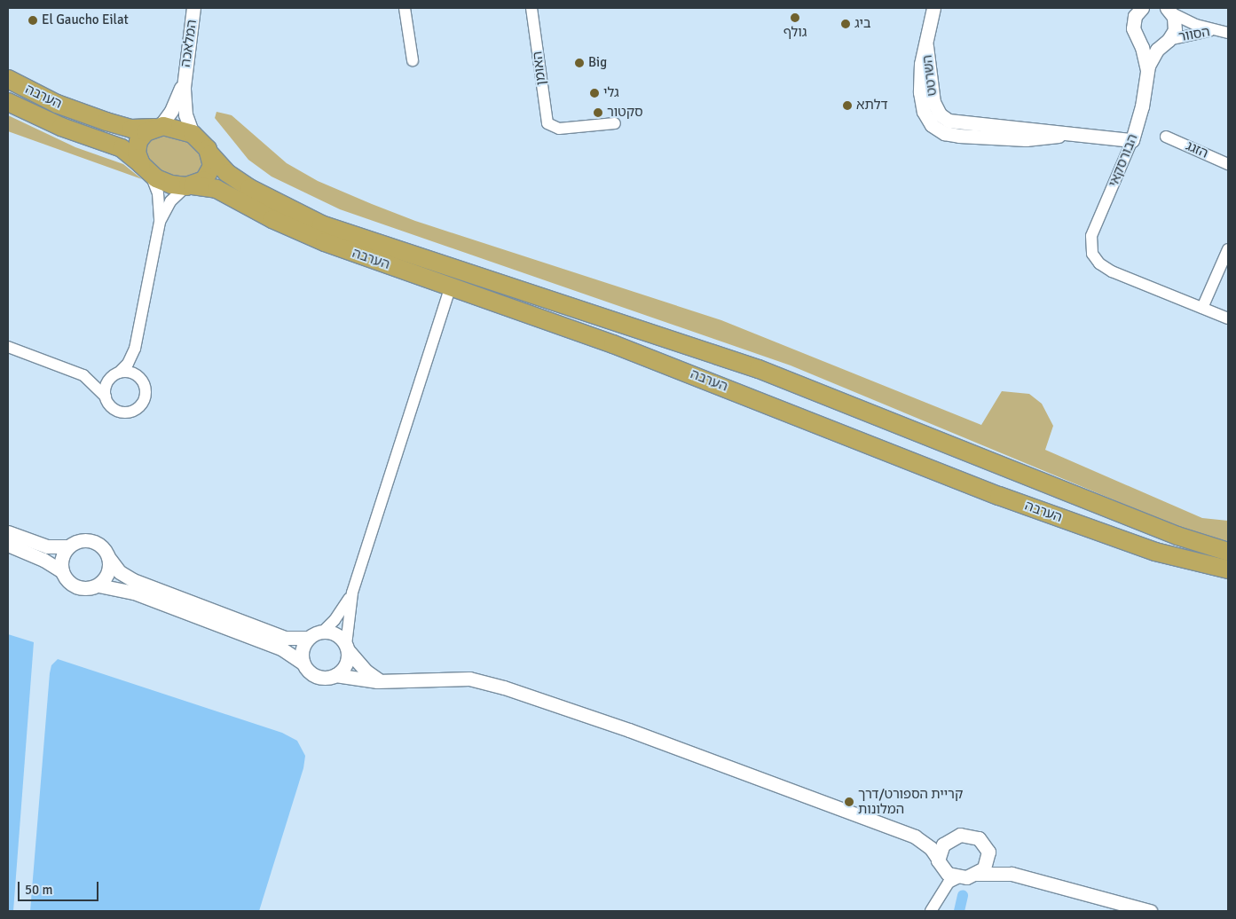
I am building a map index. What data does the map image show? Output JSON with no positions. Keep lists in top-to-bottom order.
{
  "streets": {
    "highway": ["הערבה"],
    "street": [
      "הסוור",
      "המלאכה",
      "האומן",
      "השרטט",
      "הזגג",
      "הבורסקאי"
    ]
  },
  "crossings": [
    ["הסוור", "הבורסקאי"],
    ["המלאכה", "הערבה"],
    ["השרטט", "הבורסקאי"]
  ],
  "places": [
    "גולף",
    "El Gaucho Eilat",
    "ביג",
    "Big",
    "גלי",
    "דלתא",
    "סקטור",
    "קריית הספורט/דרך המלונות"
  ],
  "scale_bar": "50 m"
}
